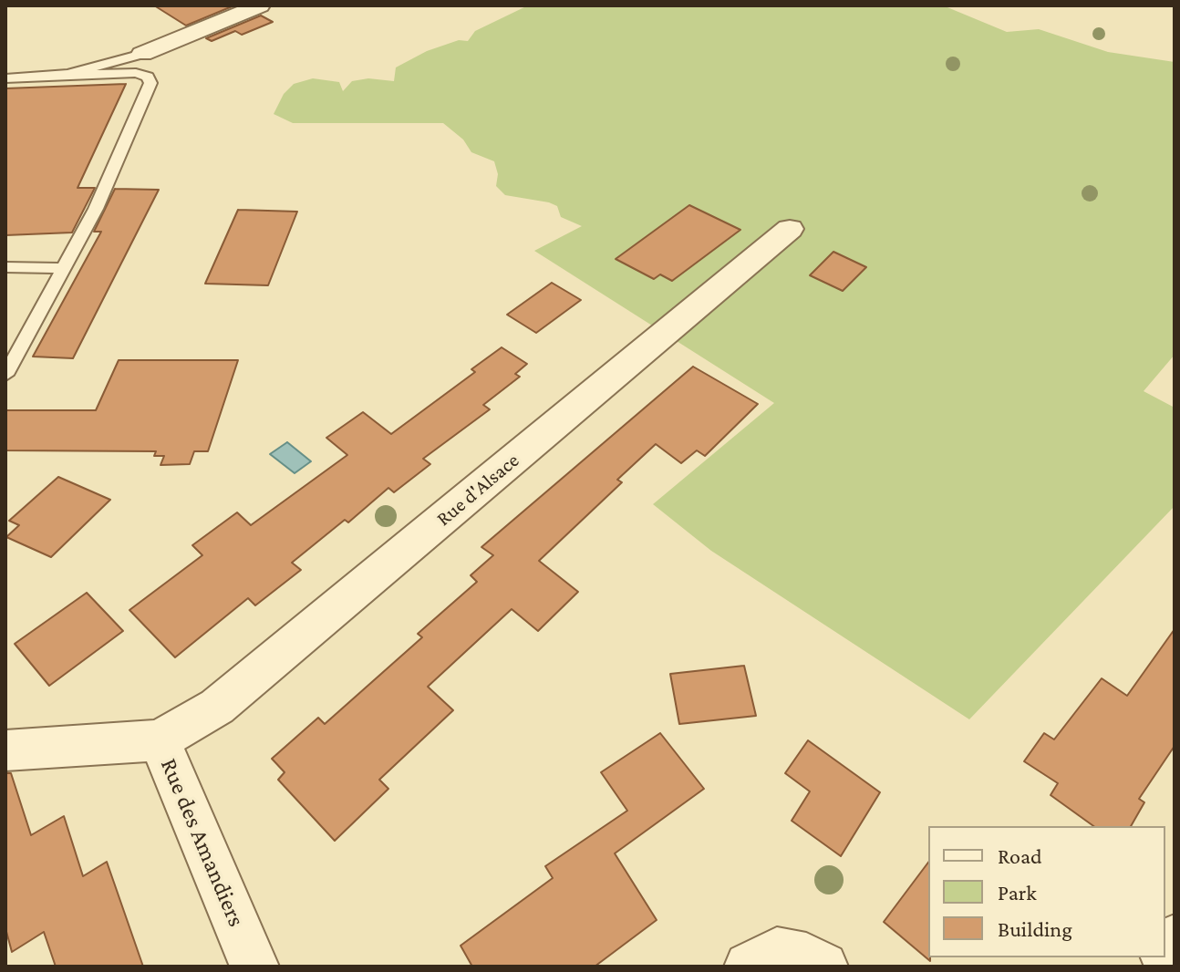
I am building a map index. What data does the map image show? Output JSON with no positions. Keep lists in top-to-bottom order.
{
  "streets": {
    "street": ["Rue d'Alsace", "Rue des Amandiers"]
  },
  "crossings": [
    ["Rue d'Alsace", "Rue des Amandiers"]
  ],
  "legend": ["Road", "Park", "Building"]
}
